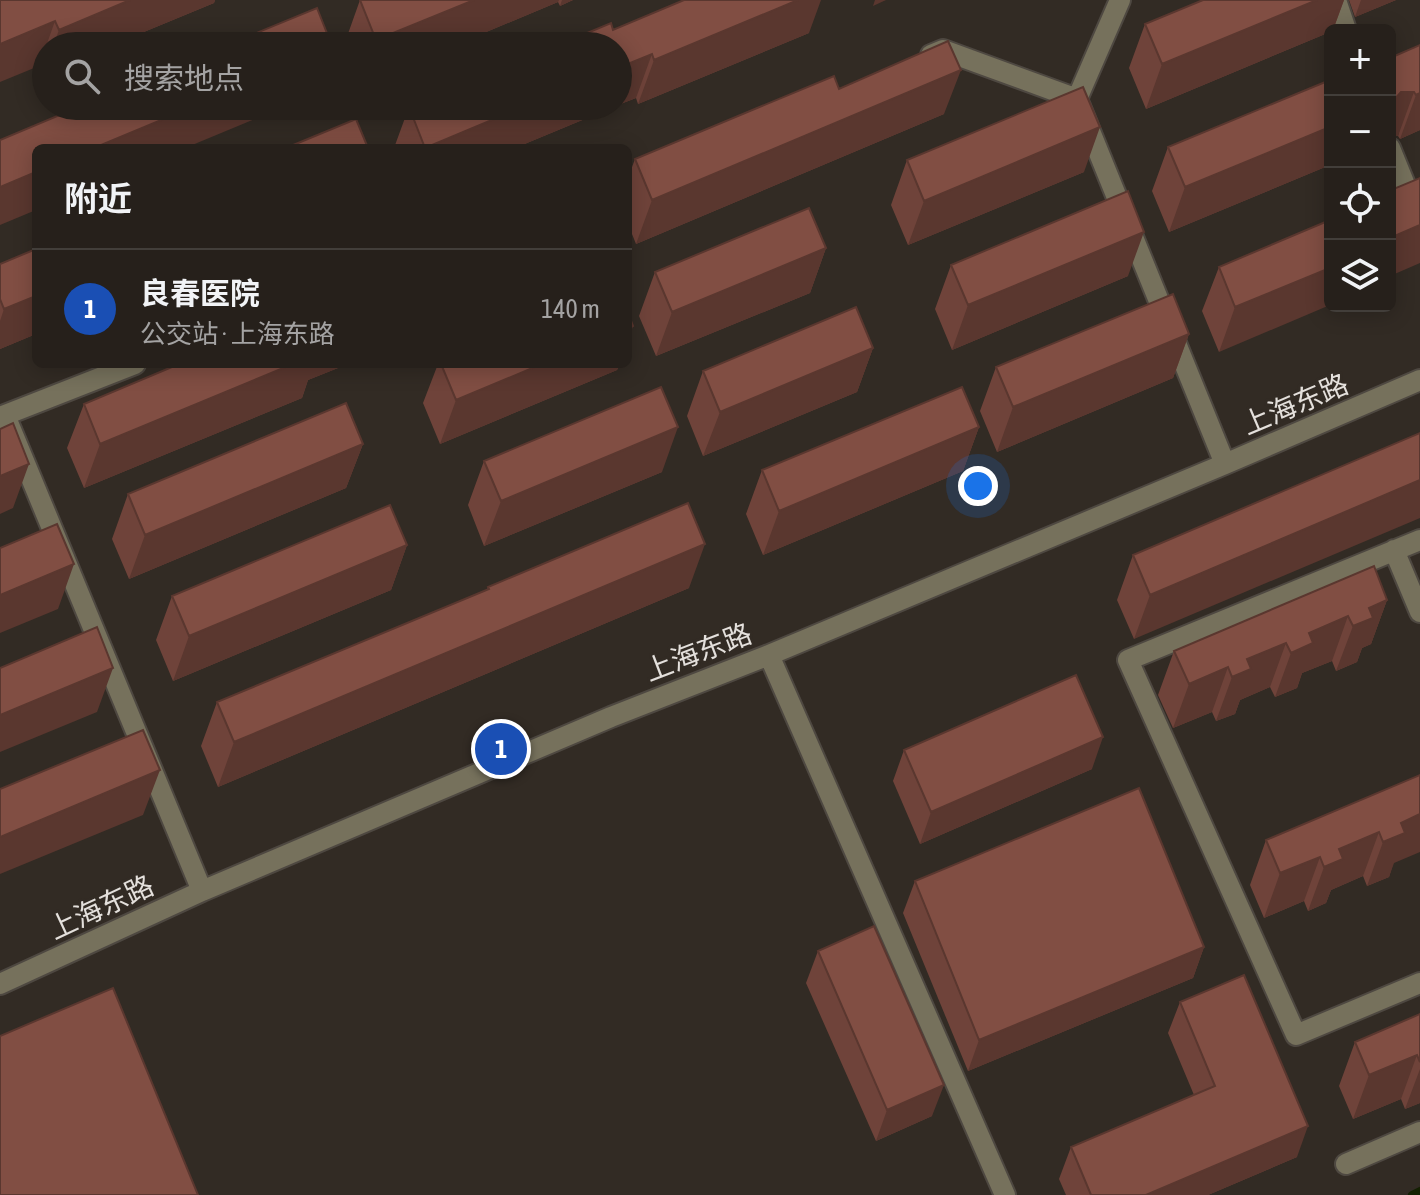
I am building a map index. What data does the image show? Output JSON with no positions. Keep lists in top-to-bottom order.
{
  "streets": {
    "street": ["上海东路"]
  },
  "page": {
    "map_buttons": ["+", "−"],
    "search": "搜索地点",
    "heading": "附近",
    "list": [
      {
        "mark": "1",
        "name": "良春医院",
        "note": "公交站 · 上海东路",
        "value": "140 m"
      }
    ],
    "pins": "1"
  }
}
